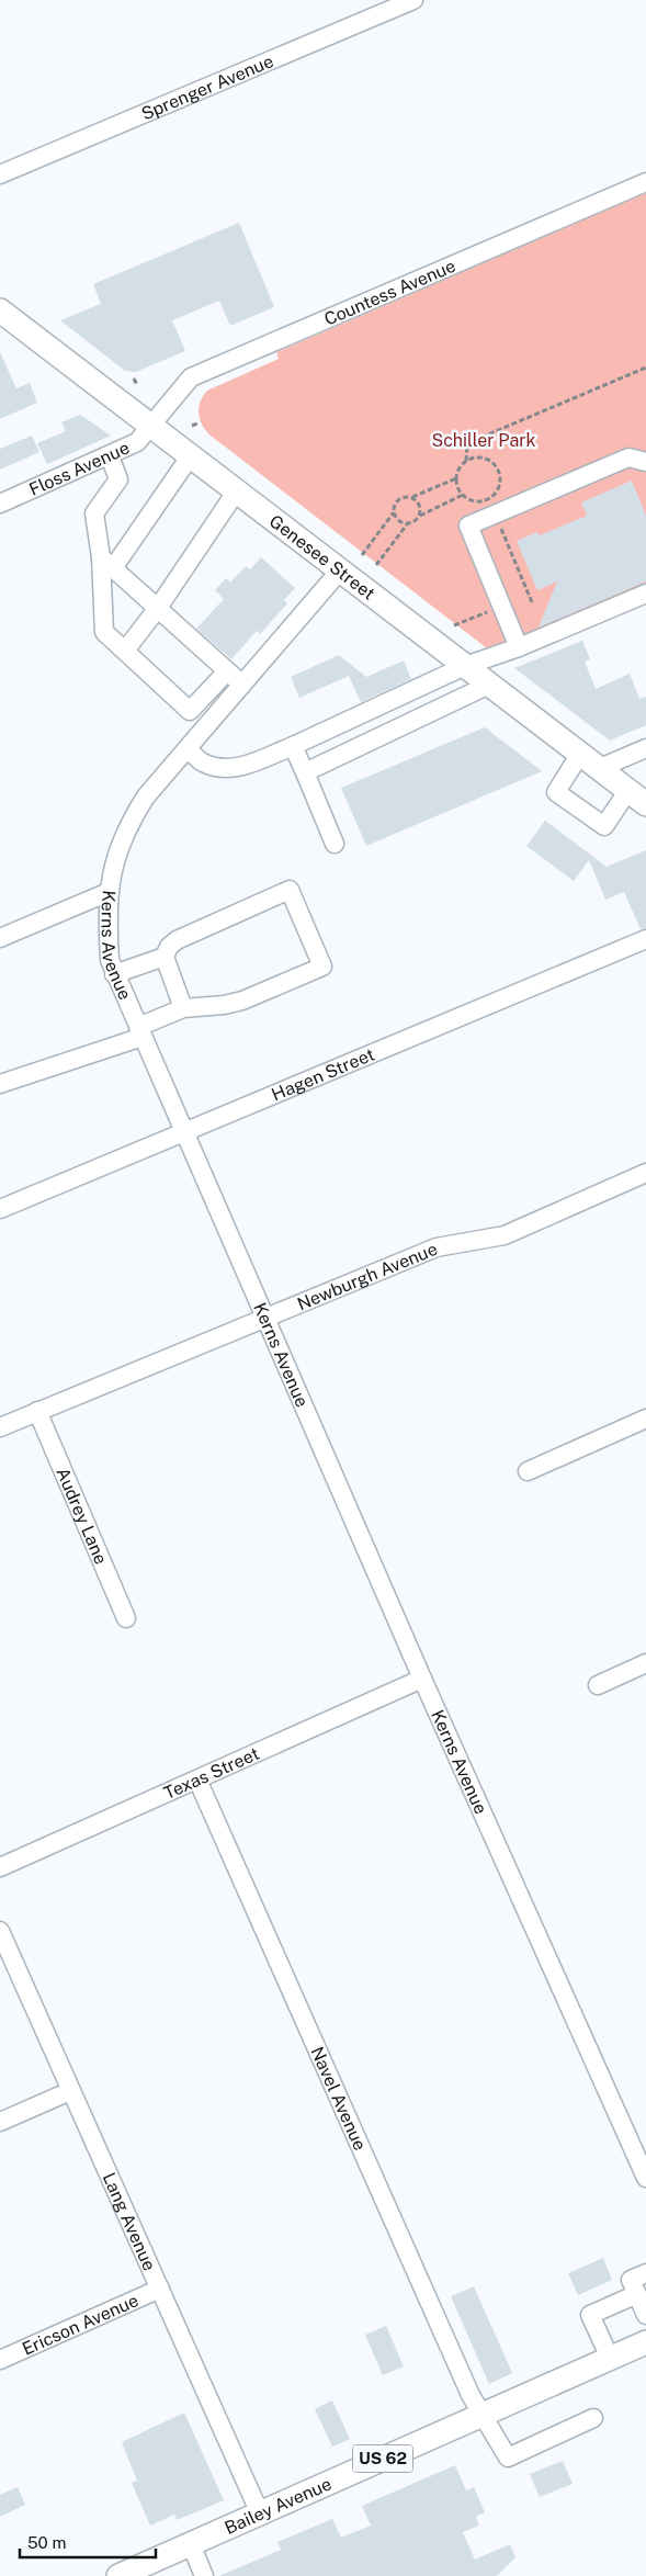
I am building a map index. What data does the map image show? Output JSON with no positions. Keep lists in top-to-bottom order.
{
  "streets": {
    "main road": ["Genesee Street", "US 62", "Bailey Avenue"],
    "street": [
      "Sprenger Avenue",
      "Countess Avenue",
      "Floss Avenue",
      "Kerns Avenue",
      "Hagen Street",
      "Newburgh Avenue",
      "Audrey Lane",
      "Texas Street",
      "Navel Avenue",
      "Lang Avenue",
      "Ericson Avenue"
    ]
  },
  "crossings": [
    ["Countess Avenue", "Floss Avenue"],
    ["Countess Avenue", "Genesee Street"],
    ["Floss Avenue", "Genesee Street"],
    ["Genesee Street", "Kerns Avenue"],
    ["Kerns Avenue", "Hagen Street"],
    ["Kerns Avenue", "Newburgh Avenue"],
    ["Kerns Avenue", "Texas Street"],
    ["Newburgh Avenue", "Audrey Lane"],
    ["Texas Street", "Navel Avenue"],
    ["Navel Avenue", "Bailey Avenue"],
    ["Lang Avenue", "Ericson Avenue"],
    ["Lang Avenue", "Bailey Avenue"]
  ],
  "parks": ["Schiller Park"],
  "scale_bar": "50 m"
}
